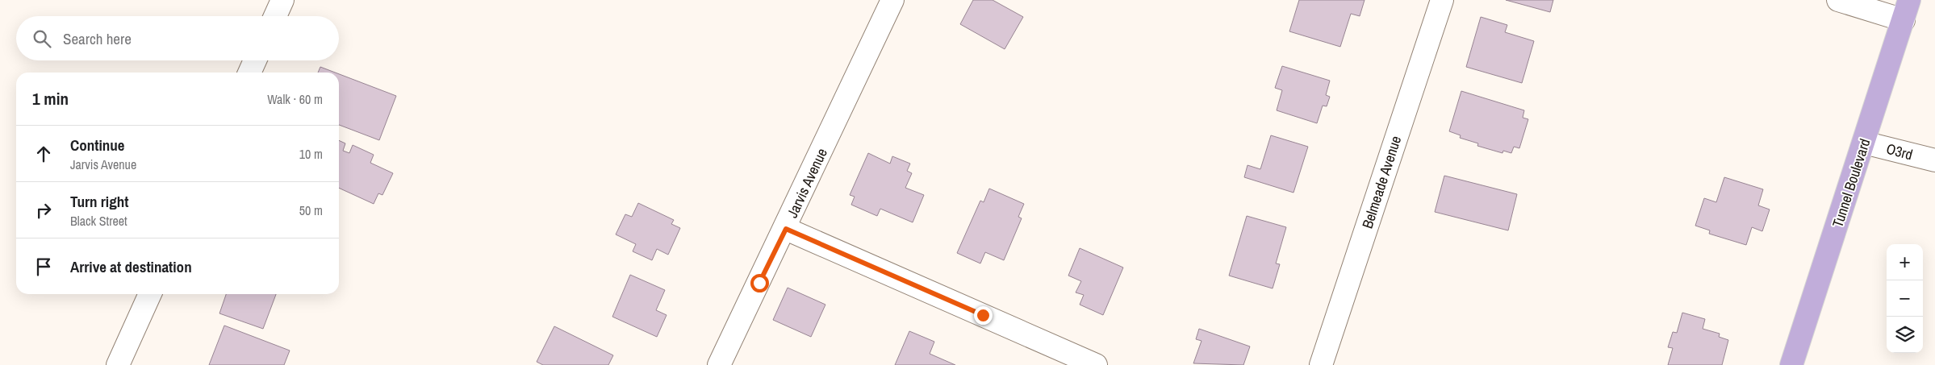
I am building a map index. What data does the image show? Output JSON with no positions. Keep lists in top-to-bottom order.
{
  "streets": {
    "main road": ["Tunnel Boulevard"],
    "street": ["O3rd", "Belmeade Avenue", "Jarvis Avenue"]
  },
  "crossings": [
    ["O3rd", "Tunnel Boulevard"]
  ],
  "page": {
    "search": "Search here",
    "heading": ["1 min", "Walk · 60 m"],
    "list": [
      ["Continue", "Jarvis Avenue", "10 m"],
      ["Turn right", "Black Street", "50 m"],
      "Arrive at destination"
    ],
    "map_buttons": ["+", "−"]
  }
}
